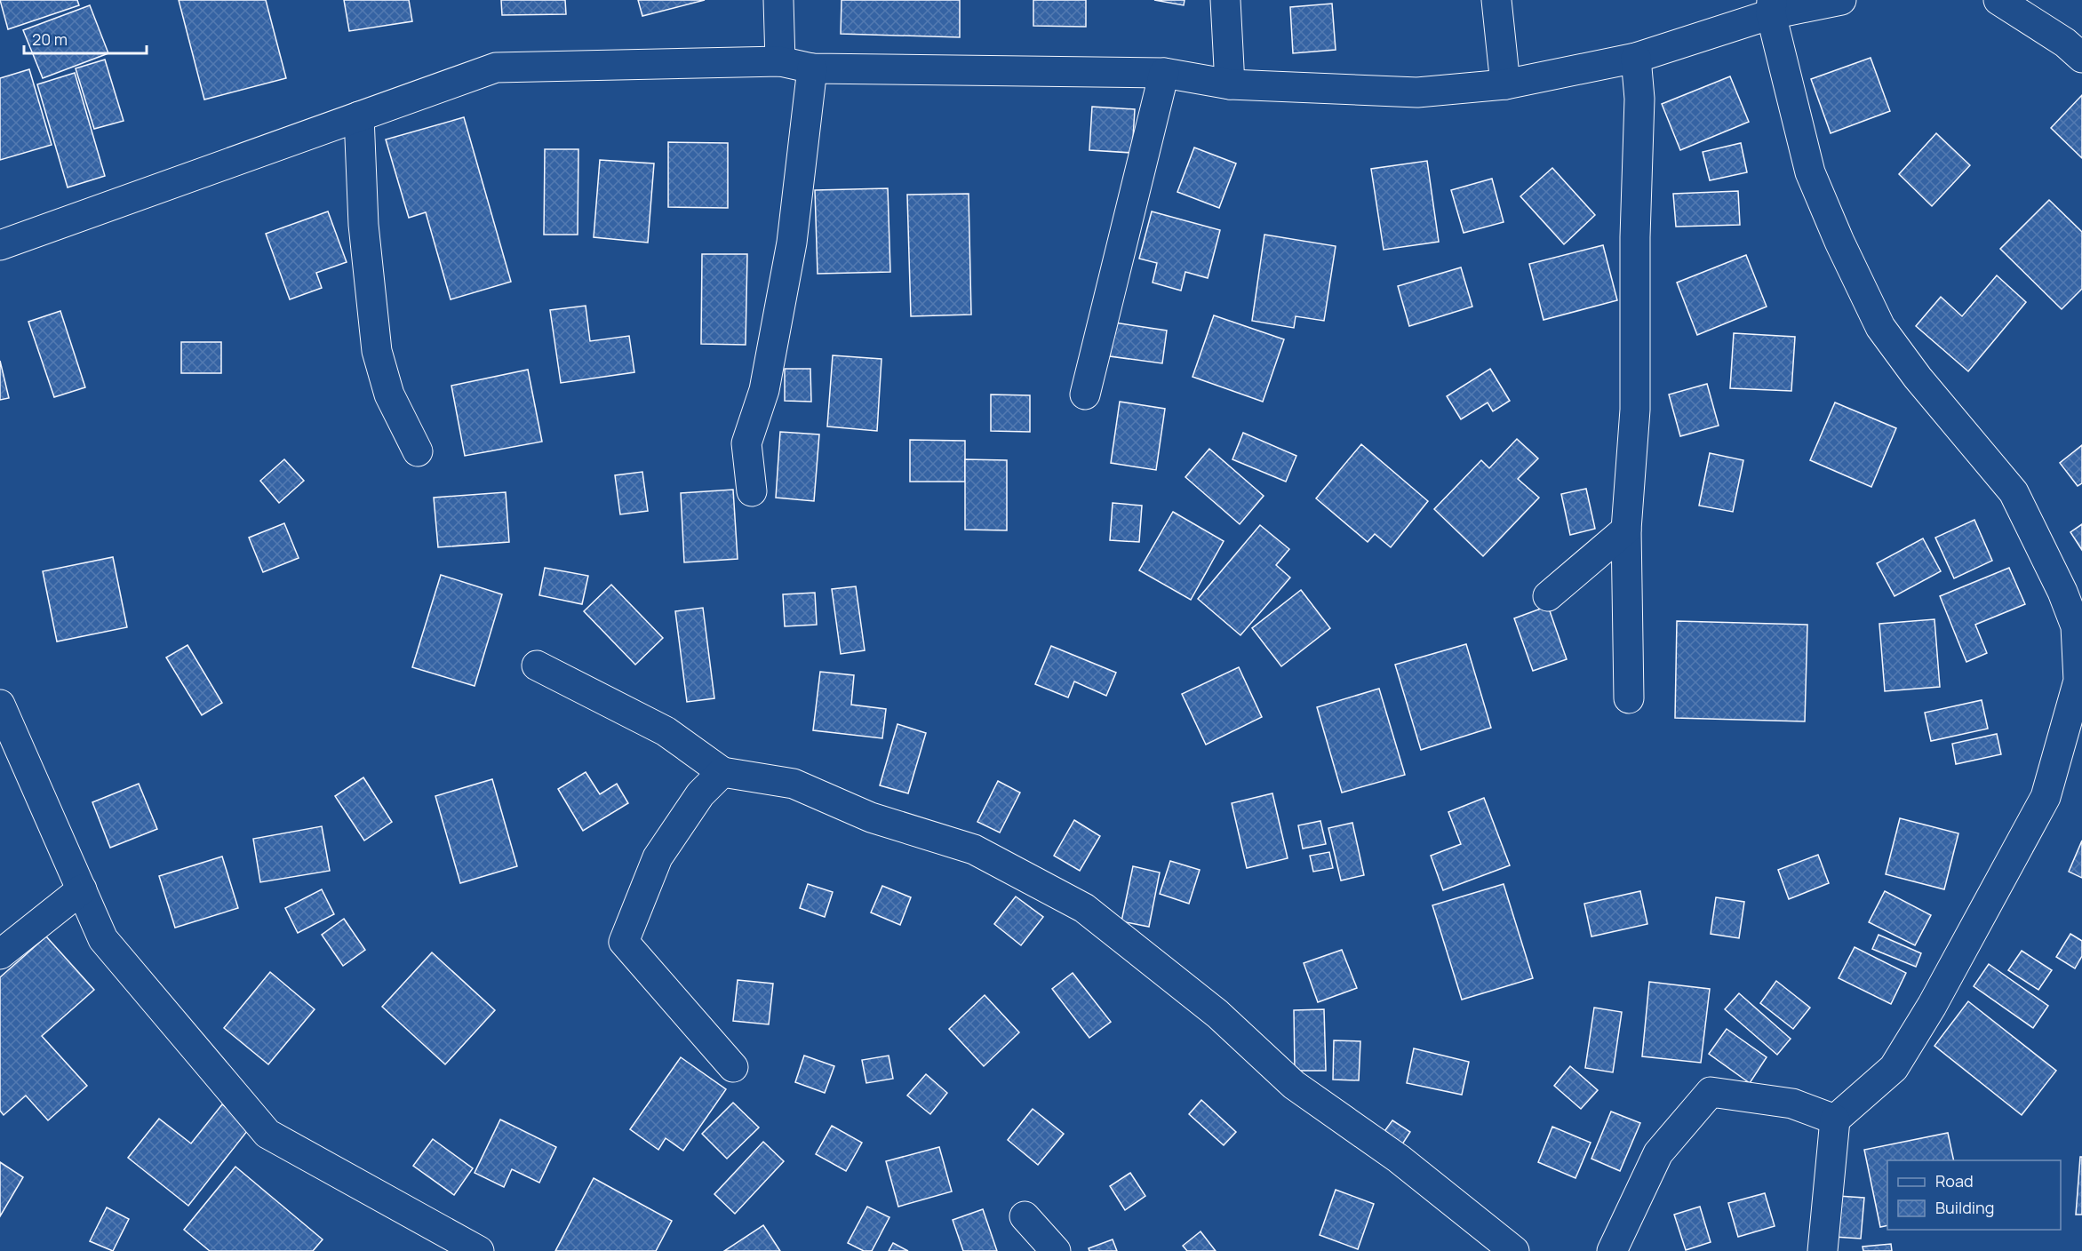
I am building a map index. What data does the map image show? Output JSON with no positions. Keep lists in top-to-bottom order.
{
  "legend": ["Road", "Building"],
  "scale_bar": "20 m"
}
